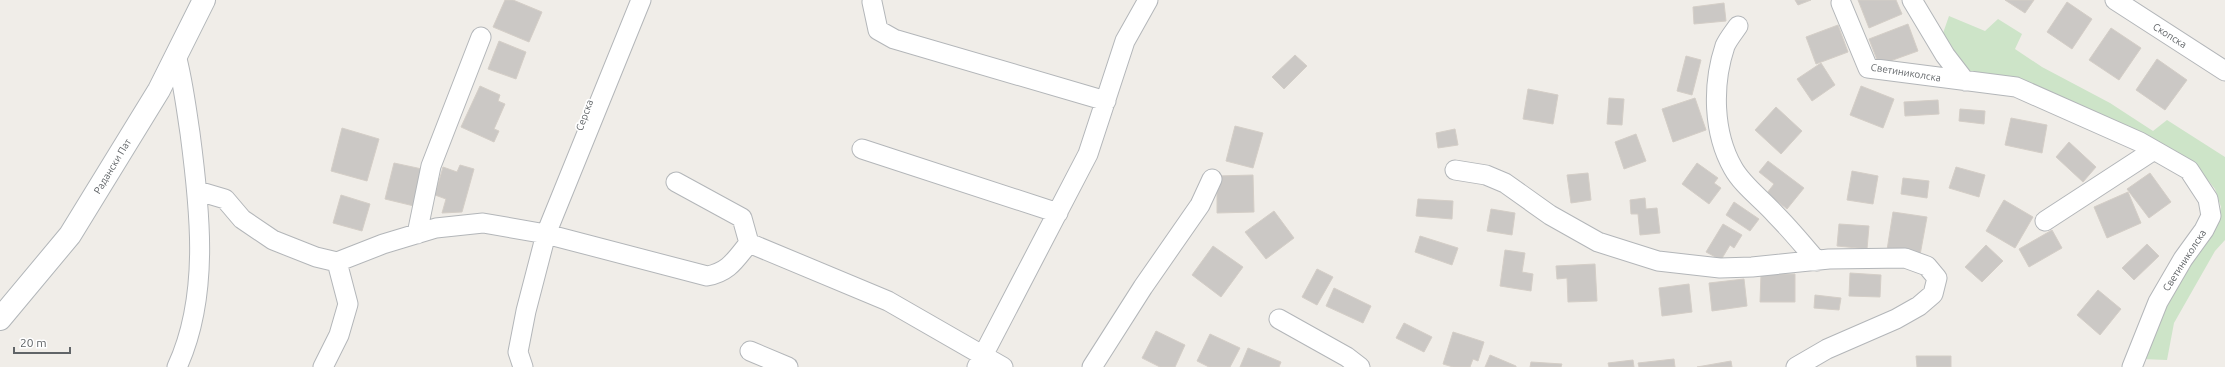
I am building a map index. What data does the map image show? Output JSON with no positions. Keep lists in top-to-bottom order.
{
  "streets": {
    "street": [
      "Скопска",
      "Светиниколска",
      "Серска",
      "Радански Пат"
    ]
  },
  "scale_bar": "20 m"
}
